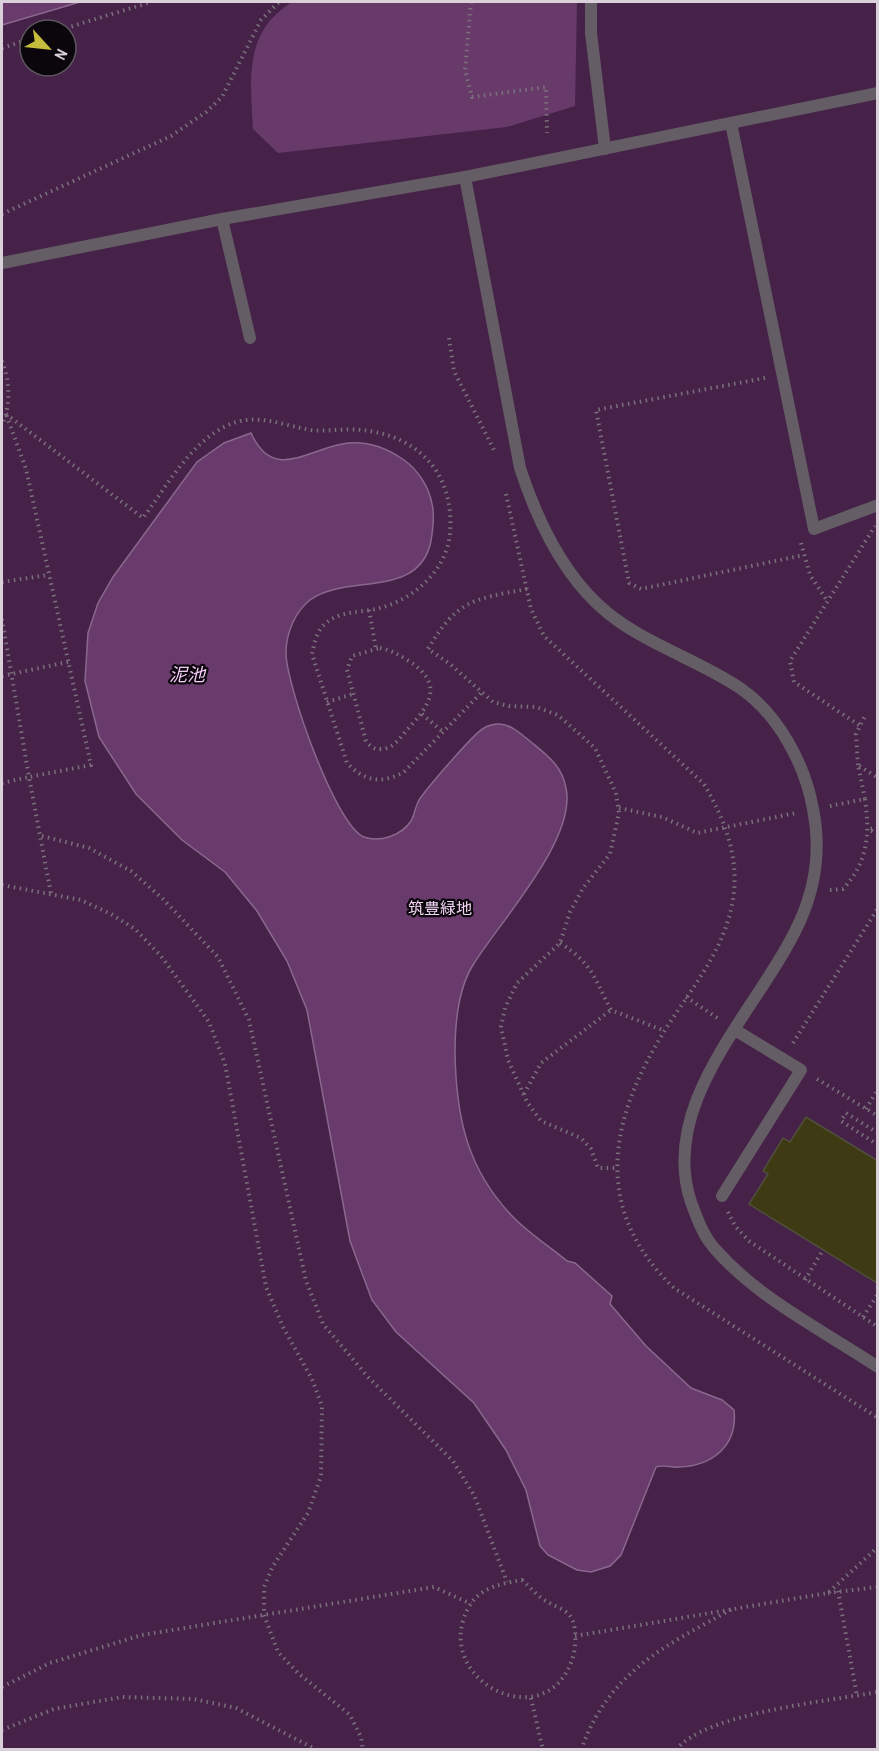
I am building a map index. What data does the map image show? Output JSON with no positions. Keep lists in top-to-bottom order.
{
  "water": ["泥池"],
  "parks": ["筑豊緑地"],
  "north": "bottom right"
}
